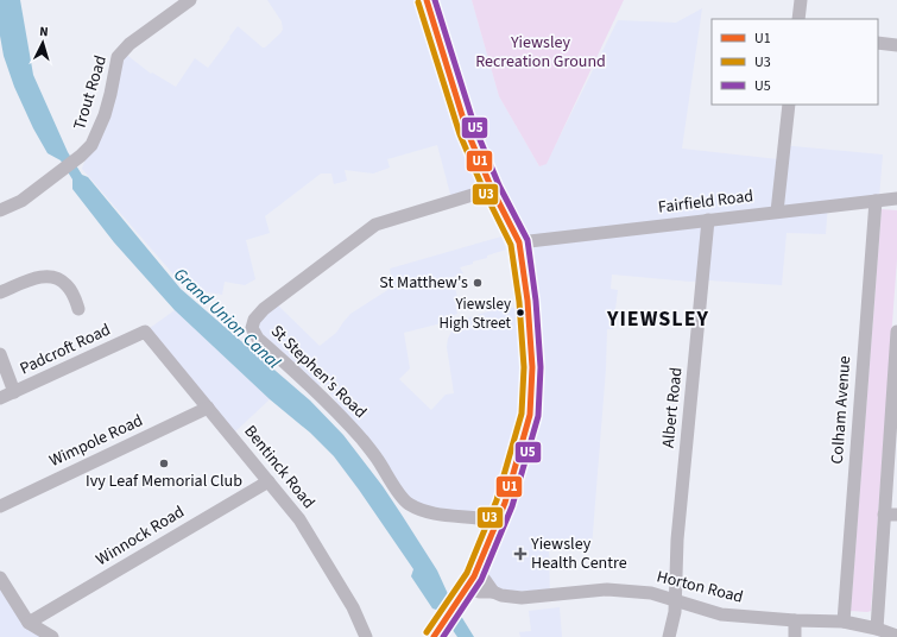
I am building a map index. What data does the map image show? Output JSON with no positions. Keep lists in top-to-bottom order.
{
  "streets": {
    "street": [
      "Trout Road",
      "Fairfield Road",
      "Padcroft Road",
      "St Stephen's Road",
      "Albert Road",
      "Colham Avenue",
      "Wimpole Road",
      "Bentinck Road",
      "Winnock Road",
      "Horton Road"
    ]
  },
  "crossings": [
    ["Fairfield Road", "Albert Road"],
    ["Fairfield Road", "Colham Avenue"],
    ["Padcroft Road", "Bentinck Road"],
    ["Albert Road", "Horton Road"],
    ["Colham Avenue", "Horton Road"],
    ["Wimpole Road", "Bentinck Road"],
    ["Bentinck Road", "Winnock Road"]
  ],
  "districts": ["YIEWSLEY"],
  "water": ["Grand Union Canal"],
  "parks": ["Yiewsley Recreation Ground"],
  "places": {
    "other": ["St Matthew's", "Yiewsley High Street", "Ivy Leaf Memorial Club"],
    "health": ["Yiewsley Health Centre"]
  },
  "lines": ["transit line U1", "transit line U5", "transit line U3"],
  "legend": ["U1", "U3", "U5"],
  "north": "top"
}
